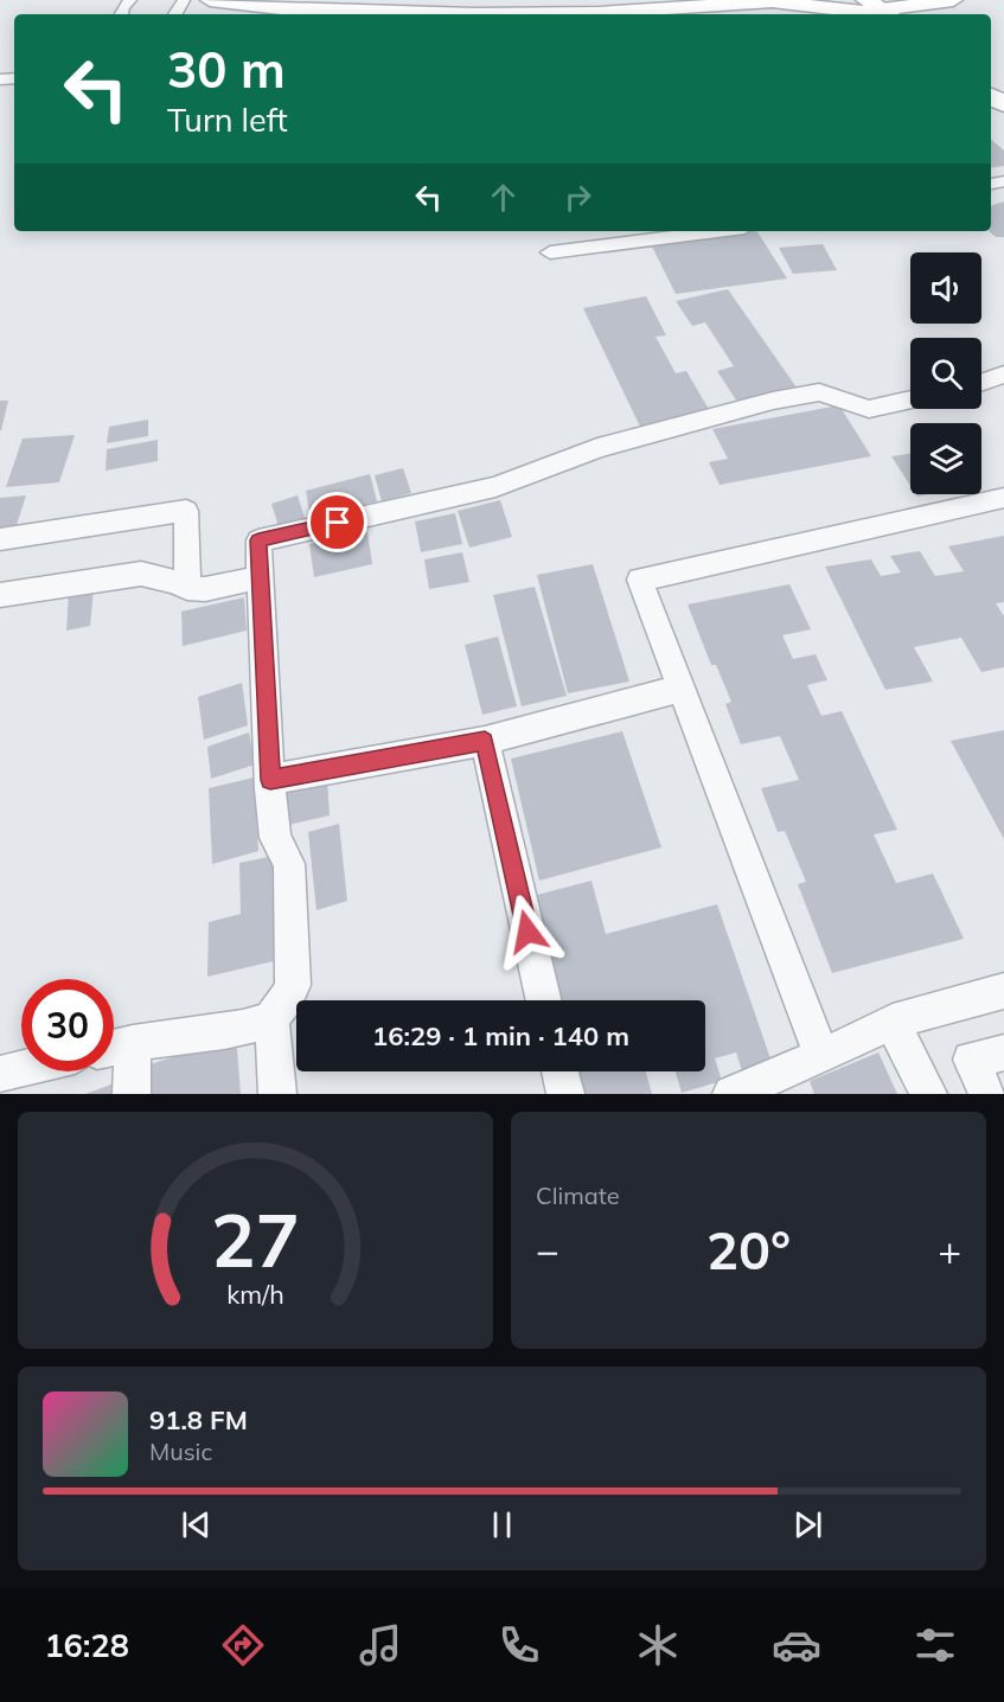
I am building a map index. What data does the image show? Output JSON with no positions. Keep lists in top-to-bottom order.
{
  "page": {
    "turn": ["30 m", "Turn left"],
    "limit": "30",
    "trip": "16:29 · 1 min · 140 m",
    "tile": "Climate",
    "heat": ["−", "20°", "+"],
    "song": ["91.8 FM", "Music"],
    "tabs": "16:28",
    "gauge": ["27", "km/h"]
  }
}
